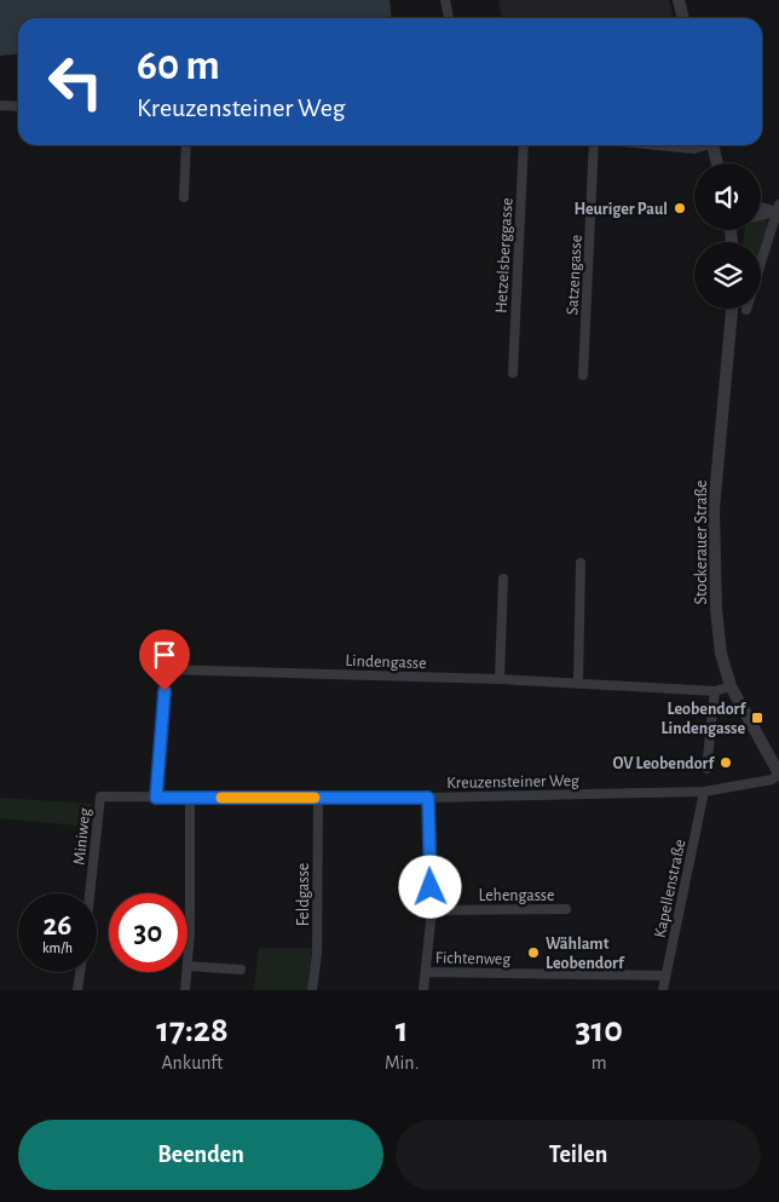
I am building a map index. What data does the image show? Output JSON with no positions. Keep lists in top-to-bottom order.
{
  "streets": {
    "street": [
      "Hetzelsberggasse",
      "Satzengasse",
      "Stockerauer Straße",
      "Lindengasse",
      "Kreuzensteiner Weg",
      "Miniweg",
      "Kapellenstraße",
      "Feldgasse",
      "Lehengasse",
      "Fichtenweg"
    ]
  },
  "crossings": [
    ["Stockerauer Straße", "Lindengasse"],
    ["Stockerauer Straße", "Kreuzensteiner Weg"],
    ["Lindengasse", "Kreuzensteiner Weg"],
    ["Kreuzensteiner Weg", "Miniweg"],
    ["Kreuzensteiner Weg", "Kapellenstraße"],
    ["Kreuzensteiner Weg", "Feldgasse"],
    ["Kapellenstraße", "Fichtenweg"]
  ],
  "places": {
    "other": ["Heuriger Paul", "OV Leobendorf", "Wählamt Leobendorf"],
    "transit": ["Leobendorf Lindengasse"]
  },
  "page": {
    "turn": ["60 m", "Kreuzensteiner Weg"],
    "speed": "26 km/h",
    "limit": "30",
    "eta": [
      "17:28",
      "Ankunft",
      "1",
      "Min.",
      "310",
      "m"
    ],
    "buttons": ["Beenden", "Teilen"]
  }
}
